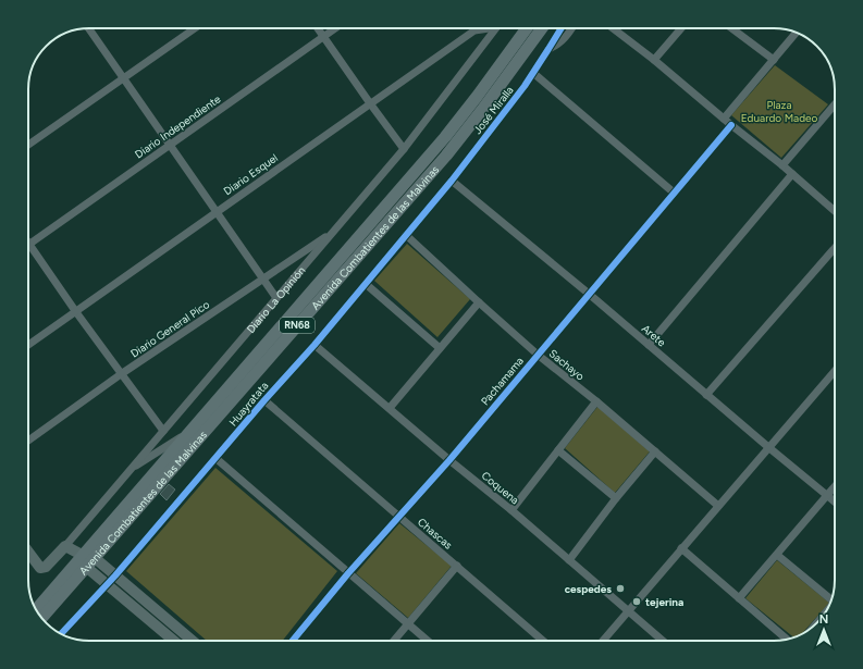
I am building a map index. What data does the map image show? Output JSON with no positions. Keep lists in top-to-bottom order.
{
  "streets": {
    "main road": ["Avenida Combatientes de las Malvinas", "RN68"],
    "street": [
      "José Miralla",
      "Diario Independiente",
      "Diario Esquel",
      "Diario La Opinión",
      "Diario General Pico",
      "Arete",
      "Sachayo",
      "Pachamama",
      "Huayratata",
      "Coquena",
      "Chascas"
    ]
  },
  "crossings": [
    ["José Miralla", "Arete"],
    ["José Miralla", "Huayratata"],
    ["Diario Esquel", "Diario La Opinión"],
    ["Diario La Opinión", "Diario General Pico"],
    ["Arete", "Pachamama"],
    ["Arete", "Huayratata"],
    ["Sachayo", "Pachamama"],
    ["Sachayo", "Huayratata"],
    ["Pachamama", "Coquena"],
    ["Pachamama", "Chascas"],
    ["Huayratata", "Coquena"],
    ["Huayratata", "Chascas"]
  ],
  "parks": ["Plaza Eduardo Madeo"],
  "places": ["cespedes", "tejerina"],
  "north": "top"
}
